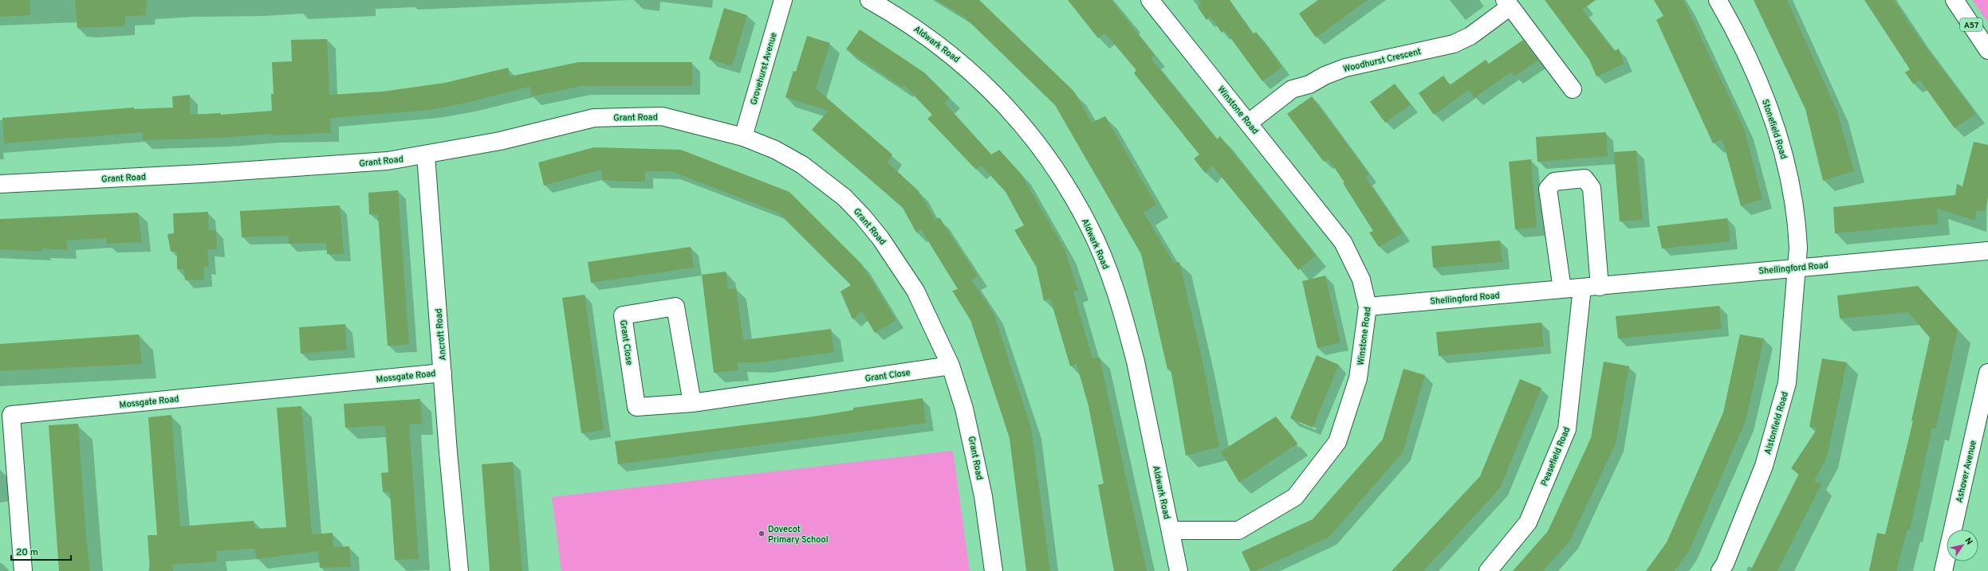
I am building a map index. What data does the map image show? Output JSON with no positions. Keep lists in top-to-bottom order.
{
  "streets": {
    "main road": [
      "A57",
      "Aldwark Road",
      "Woodhurst Crescent",
      "Grovehurst Avenue",
      "Winstone Road",
      "Grant Road",
      "Stonefield Road",
      "Shellingford Road",
      "Ancroft Road",
      "Grant Close",
      "Mossgate Road",
      "Alstonfield Road",
      "Peasefield Road",
      "Ashover Avenue"
    ]
  },
  "crossings": [
    ["Aldwark Road", "Winstone Road"],
    ["Woodhurst Crescent", "Winstone Road"],
    ["Grovehurst Avenue", "Grant Road"],
    ["Winstone Road", "Shellingford Road"],
    ["Grant Road", "Ancroft Road"],
    ["Grant Road", "Grant Close"],
    ["Stonefield Road", "Shellingford Road"],
    ["Stonefield Road", "Alstonfield Road"],
    ["Shellingford Road", "Alstonfield Road"],
    ["Shellingford Road", "Peasefield Road"],
    ["Ancroft Road", "Mossgate Road"]
  ],
  "places": ["Dovecot Primary School"],
  "scale_bar": "20 m",
  "north": "top right"
}
